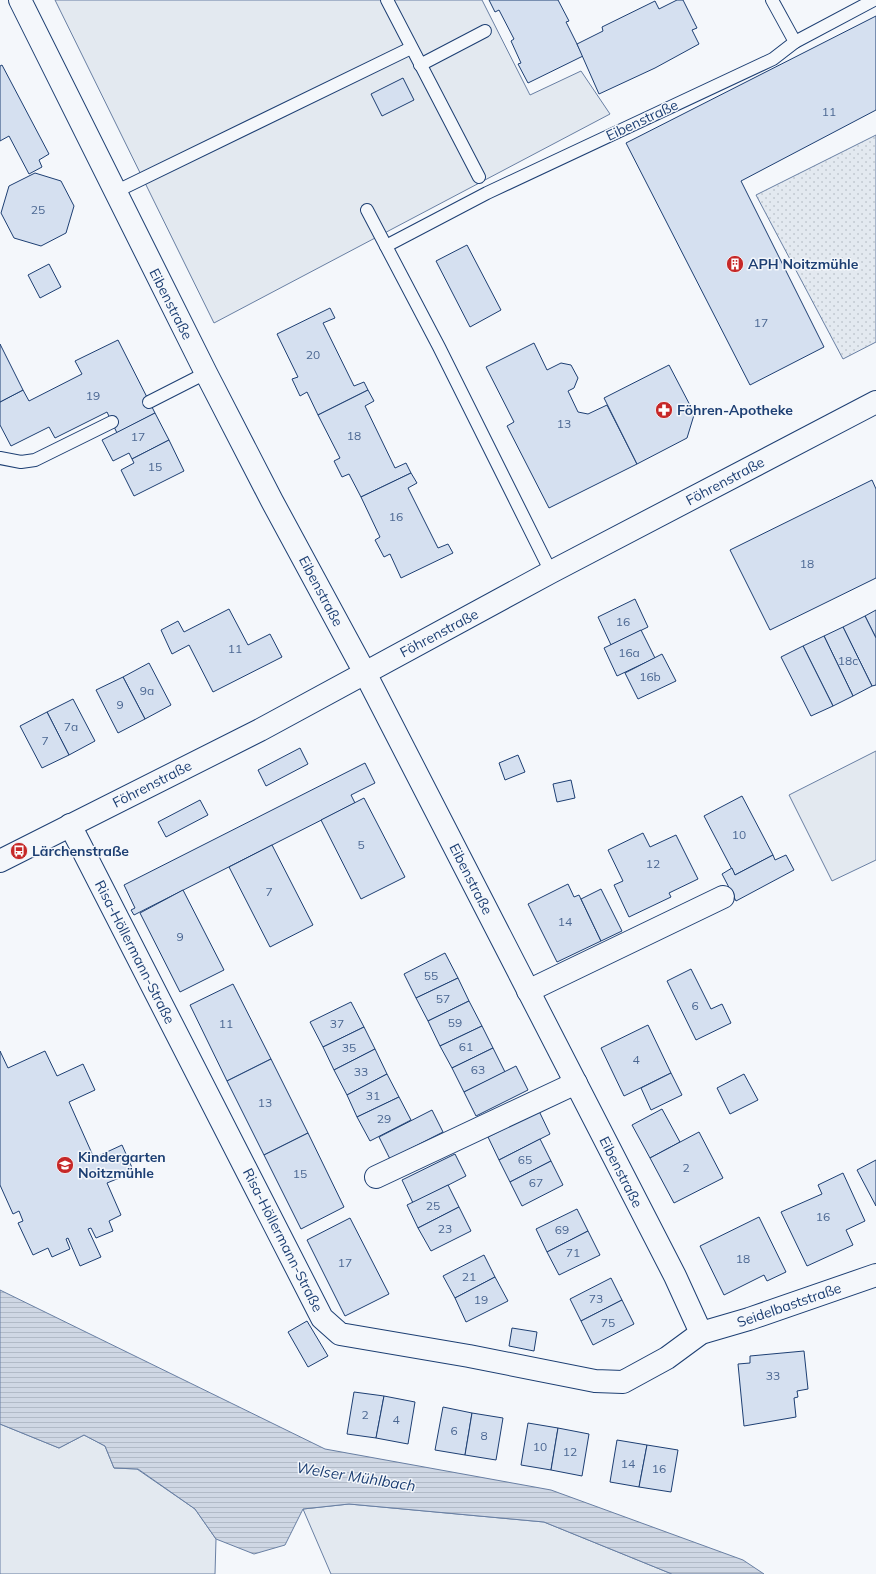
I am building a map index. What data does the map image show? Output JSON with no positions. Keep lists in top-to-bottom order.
{
  "streets": {
    "street": [
      "Eibenstraße",
      "Föhrenstraße",
      "Risa-Höllermann-Straße",
      "Seidelbaststraße"
    ]
  },
  "crossings": [
    ["Eibenstraße", "Föhrenstraße"],
    ["Eibenstraße", "Risa-Höllermann-Straße"],
    ["Eibenstraße", "Seidelbaststraße"],
    ["Föhrenstraße", "Risa-Höllermann-Straße"],
    ["Risa-Höllermann-Straße", "Seidelbaststraße"]
  ],
  "water": ["Welser Mühlbach"],
  "places": {
    "building": ["APH Noitzmühle"],
    "pharmacy": ["Föhren-Apotheke"],
    "bus stop": ["Lärchenstraße"],
    "school or university": ["Kindergarten Noitzmühle"]
  },
  "house_numbers": [
    "11",
    "25",
    "17",
    "20",
    "19",
    "13",
    "18",
    "17",
    "15",
    "16",
    "18",
    "16",
    "11",
    "16a",
    "18c",
    "16b",
    "9a",
    "9",
    "7a",
    "7",
    "10",
    "5",
    "12",
    "7",
    "14",
    "9",
    "55",
    "57",
    "6",
    "59",
    "11",
    "37",
    "61",
    "35",
    "4",
    "63",
    "33",
    "31",
    "13",
    "29",
    "65",
    "2",
    "15",
    "67",
    "25",
    "16",
    "23",
    "69",
    "71",
    "18",
    "17",
    "21",
    "73",
    "19",
    "75",
    "33",
    "2",
    "4",
    "6",
    "8",
    "10",
    "12",
    "14",
    "16"
  ]
}
